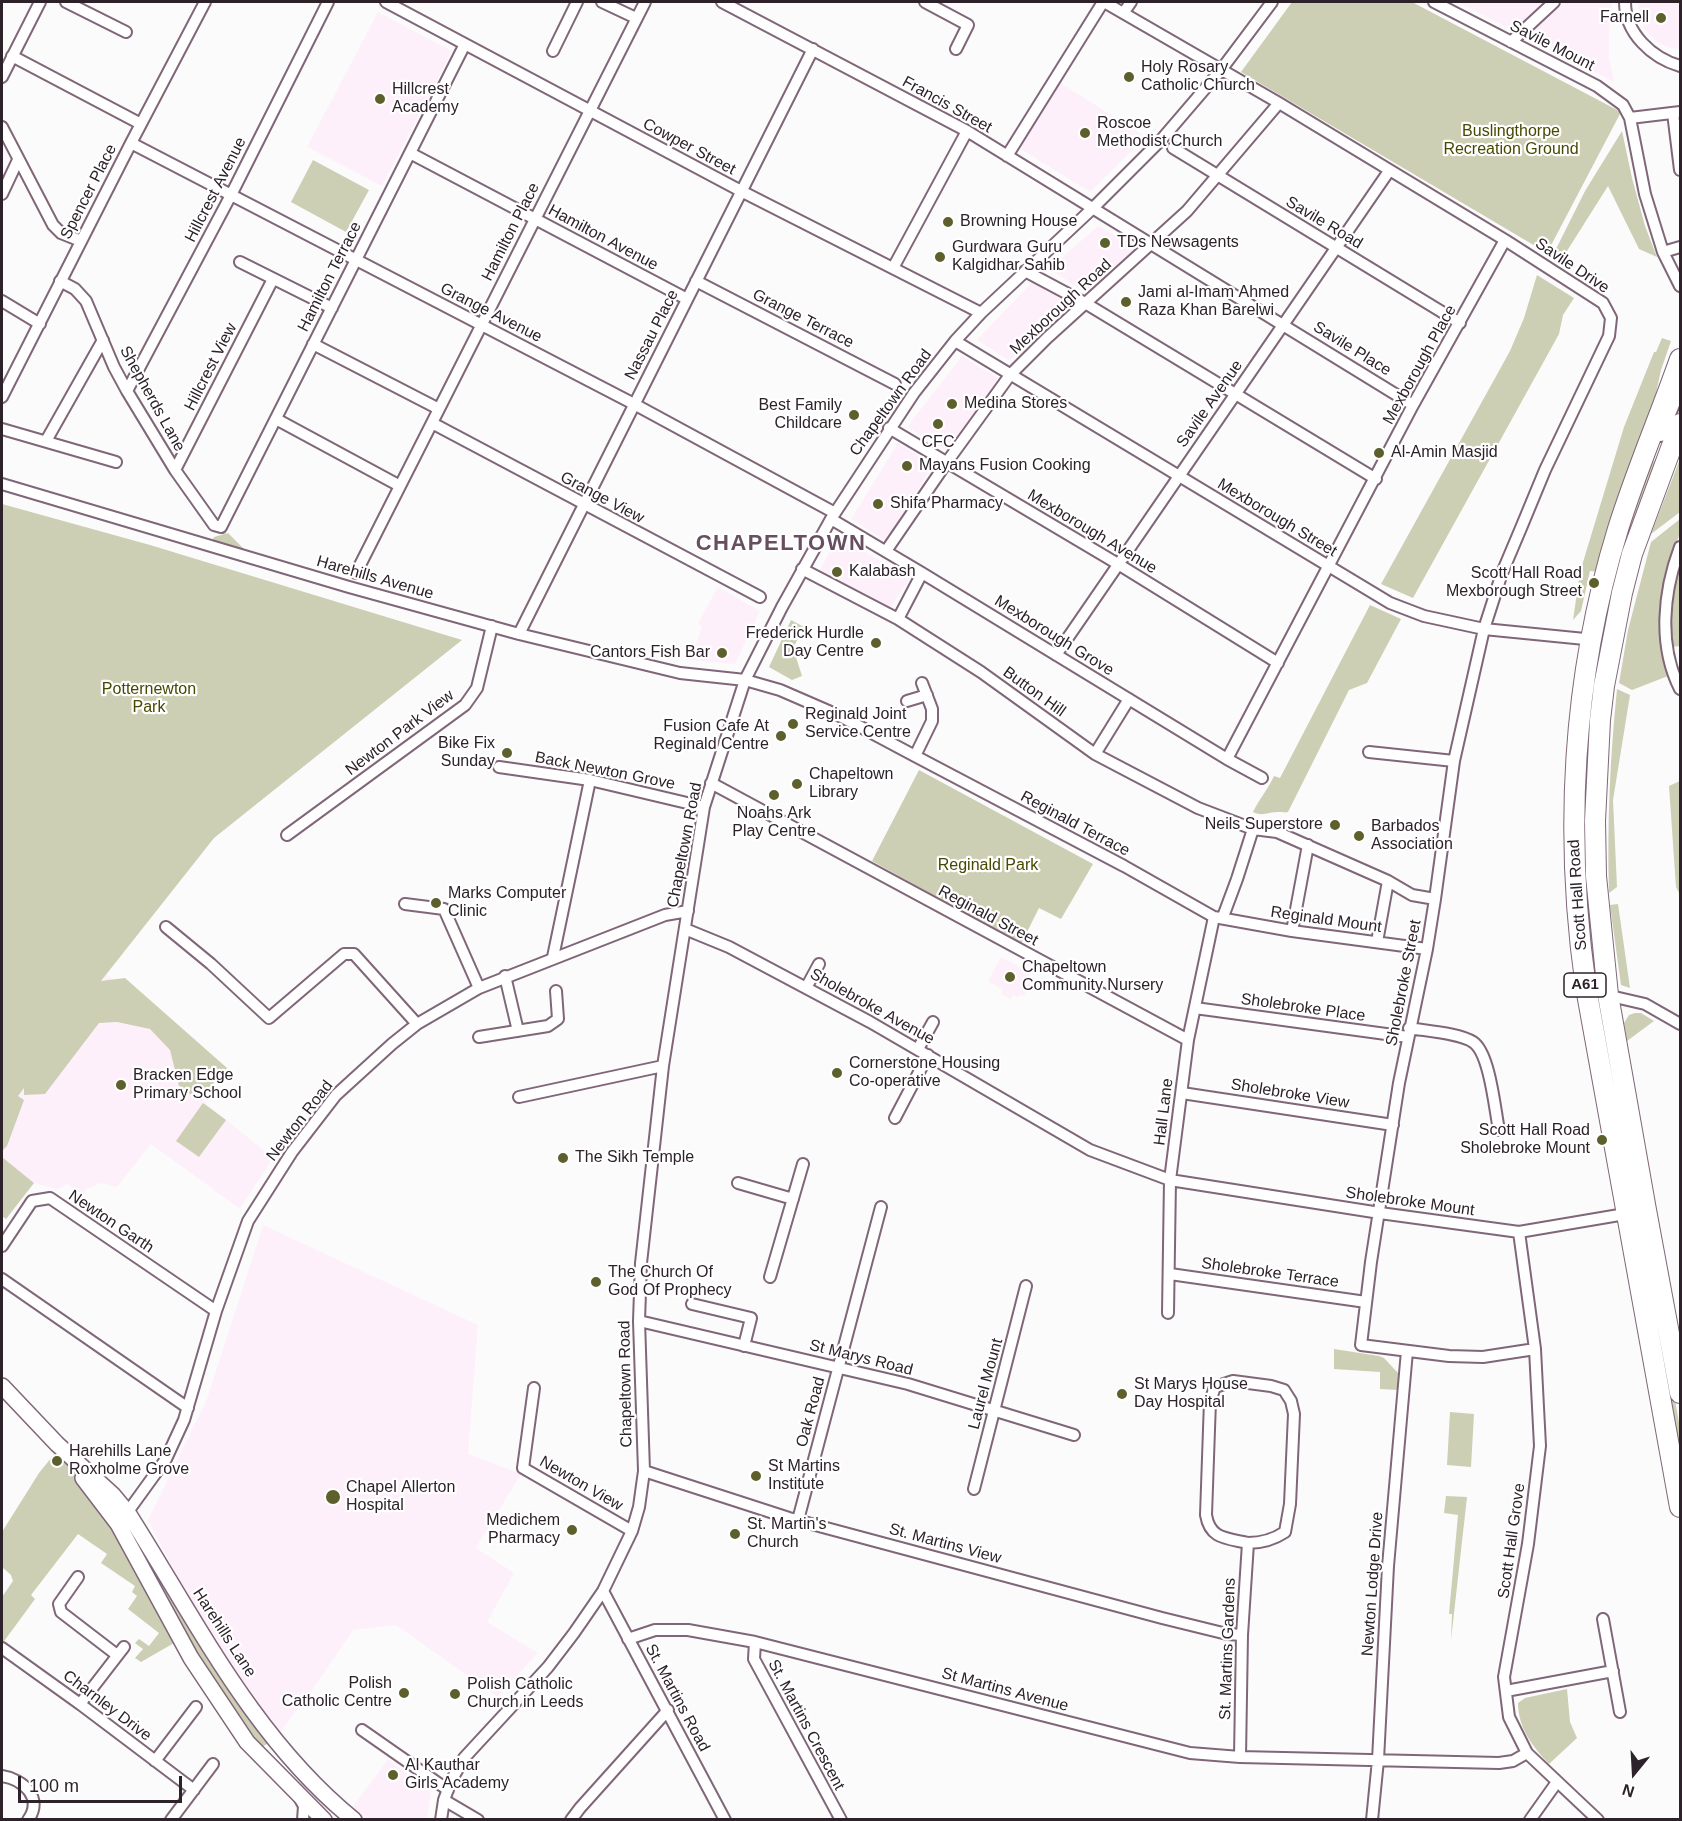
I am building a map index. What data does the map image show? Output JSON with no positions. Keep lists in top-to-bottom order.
{
  "streets": {
    "highway": ["Scott Hall Road", "A61"],
    "main road": ["Harehills Lane"],
    "street": [
      "Savile Mount",
      "Francis Street",
      "Cowper Street",
      "Hillcrest Avenue",
      "Spencer Place",
      "Savile Road",
      "Hamilton Place",
      "Hamilton Avenue",
      "Savile Drive",
      "Hamilton Terrace",
      "Mexborough Road",
      "Grange Avenue",
      "Grange Terrace",
      "Nassau Place",
      "Savile Place",
      "Mexborough Place",
      "Hillcrest View",
      "Shepherds Lane",
      "Chapeltown Road",
      "Savile Avenue",
      "Grange View",
      "Mexborough Street",
      "Mexborough Avenue",
      "Harehills Avenue",
      "Mexborough Grove",
      "Button Hill",
      "Newton Park View",
      "Back Newton Grove",
      "Reginald Terrace",
      "Reginald Street",
      "Reginald Mount",
      "Sholebroke Street",
      "Sholebroke Avenue",
      "Sholebroke Place",
      "Sholebroke View",
      "Hall Lane",
      "Newton Road",
      "Sholebroke Mount",
      "Newton Garth",
      "Sholebroke Terrace",
      "St Marys Road",
      "Laurel Mount",
      "Oak Road",
      "Newton View",
      "Scott Hall Grove",
      "St. Martins View",
      "Newton Lodge Drive",
      "St. Martins Gardens",
      "St Martins Avenue",
      "St. Martins Road",
      "Charnley Drive",
      "St. Martins Crescent"
    ]
  },
  "crossings": [
    ["Francis Street", "Mexborough Road"],
    ["Francis Street", "Nassau Place"],
    ["Francis Street", "Savile Place"],
    ["Francis Street", "Chapeltown Road"],
    ["Cowper Street", "Hamilton Place"],
    ["Cowper Street", "Hamilton Terrace"],
    ["Cowper Street", "Nassau Place"],
    ["Cowper Street", "Chapeltown Road"],
    ["Hillcrest Avenue", "Grange Avenue"],
    ["Hillcrest Avenue", "Shepherds Lane"],
    ["Spencer Place", "Grange Avenue"],
    ["Spencer Place", "Shepherds Lane"],
    ["Savile Road", "Mexborough Road"],
    ["Savile Road", "Mexborough Place"],
    ["Savile Road", "Chapeltown Road"],
    ["Savile Road", "Savile Avenue"],
    ["Hamilton Place", "Hamilton Avenue"],
    ["Hamilton Place", "Grange Avenue"],
    ["Hamilton Place", "Grange View"],
    ["Hamilton Avenue", "Hamilton Terrace"],
    ["Hamilton Avenue", "Nassau Place"],
    ["Savile Drive", "Mexborough Road"],
    ["Savile Drive", "Mexborough Place"],
    ["Savile Drive", "Chapeltown Road"],
    ["Savile Drive", "Savile Avenue"],
    ["Savile Drive", "Mexborough Street"],
    ["Savile Drive", "Sholebroke Street"],
    ["Hamilton Terrace", "Grange Avenue"],
    ["Hamilton Terrace", "Shepherds Lane"],
    ["Mexborough Road", "Savile Place"],
    ["Mexborough Road", "Mexborough Street"],
    ["Mexborough Road", "Mexborough Avenue"],
    ["Mexborough Road", "Mexborough Grove"],
    ["Grange Avenue", "Nassau Place"],
    ["Grange Avenue", "Chapeltown Road"],
    ["Grange Avenue", "Mexborough Grove"],
    ["Grange Terrace", "Nassau Place"],
    ["Nassau Place", "Grange View"],
    ["Nassau Place", "Harehills Avenue"],
    ["Savile Place", "Mexborough Place"],
    ["Savile Place", "Savile Avenue"],
    ["Mexborough Place", "Mexborough Street"],
    ["Mexborough Place", "Mexborough Avenue"],
    ["Mexborough Place", "Mexborough Grove"],
    ["Hillcrest View", "Shepherds Lane"],
    ["Chapeltown Road", "Mexborough Street"],
    ["Chapeltown Road", "Mexborough Avenue"],
    ["Chapeltown Road", "Harehills Avenue"],
    ["Chapeltown Road", "Mexborough Grove"],
    ["Chapeltown Road", "Button Hill"],
    ["Chapeltown Road", "Back Newton Grove"],
    ["Chapeltown Road", "Reginald Terrace"],
    ["Chapeltown Road", "Reginald Street"],
    ["Chapeltown Road", "Sholebroke Avenue"],
    ["Chapeltown Road", "Newton Road"],
    ["Chapeltown Road", "St Marys Road"],
    ["Chapeltown Road", "Newton View"],
    ["Chapeltown Road", "St. Martins View"],
    ["Chapeltown Road", "St. Martins Road"],
    ["Savile Avenue", "Mexborough Street"],
    ["Savile Avenue", "Mexborough Avenue"],
    ["Savile Avenue", "Mexborough Grove"],
    ["Mexborough Street", "Scott Hall Road"],
    ["Mexborough Street", "Sholebroke Street"],
    ["Harehills Avenue", "Newton Park View"],
    ["Harehills Avenue", "Reginald Terrace"],
    ["Button Hill", "Sholebroke Street"],
    ["Button Hill", "Hall Lane"],
    ["Reginald Terrace", "Reginald Mount"],
    ["Reginald Terrace", "Hall Lane"],
    ["Scott Hall Road", "Sholebroke Mount"],
    ["Reginald Street", "Hall Lane"],
    ["Reginald Mount", "Sholebroke Street"],
    ["Reginald Mount", "Hall Lane"],
    ["Sholebroke Street", "Sholebroke Place"],
    ["Sholebroke Street", "Sholebroke View"],
    ["Sholebroke Street", "Sholebroke Mount"],
    ["Sholebroke Street", "Sholebroke Terrace"],
    ["Sholebroke Street", "Newton Lodge Drive"],
    ["Sholebroke Avenue", "Hall Lane"],
    ["Sholebroke Avenue", "Sholebroke Mount"],
    ["Sholebroke Place", "Hall Lane"],
    ["Sholebroke View", "Hall Lane"],
    ["Hall Lane", "Sholebroke Mount"],
    ["Hall Lane", "Sholebroke Terrace"],
    ["Newton Road", "Newton Garth"],
    ["Newton Road", "Harehills Lane"],
    ["Sholebroke Mount", "Scott Hall Grove"],
    ["St Marys Road", "Laurel Mount"],
    ["St Marys Road", "Oak Road"],
    ["Oak Road", "St. Martins View"],
    ["Scott Hall Grove", "St Martins Avenue"],
    ["St. Martins View", "St. Martins Gardens"],
    ["Newton Lodge Drive", "St Martins Avenue"],
    ["St. Martins Gardens", "St Martins Avenue"],
    ["St Martins Avenue", "St. Martins Road"],
    ["St Martins Avenue", "St. Martins Crescent"]
  ],
  "districts": ["CHAPELTOWN"],
  "parks": ["Buslingthorpe Recreation Ground", "Potternewton Park", "Reginald Park"],
  "places": [
    "Farnell",
    "Holy Rosary Catholic Church",
    "Hillcrest Academy",
    "Roscoe Methodist Church",
    "Browning House",
    "TDs Newsagents",
    "Gurdwara Guru Kalgidhar Sahib",
    "Jami al-Imam Ahmed Raza Khan Barelwi",
    "Medina Stores",
    "Best Family Childcare",
    "CFC",
    "Al-Amin Masjid",
    "Mayans Fusion Cooking",
    "Shifa Pharmacy",
    "Kalabash",
    "Scott Hall Road Mexborough Street",
    "Frederick Hurdle Day Centre",
    "Cantors Fish Bar",
    "Reginald Joint Service Centre",
    "Fusion Cafe At Reginald Centre",
    "Bike Fix Sunday",
    "Chapeltown Library",
    "Noahs Ark Play Centre",
    "Neils Superstore",
    "Barbados Association",
    "Marks Computer Clinic",
    "Chapeltown Community Nursery",
    "Cornerstone Housing Co-operative",
    "Bracken Edge Primary School",
    "Scott Hall Road Sholebroke Mount",
    "The Sikh Temple",
    "The Church Of God Of Prophecy",
    "St Marys House Day Hospital",
    "Harehills Lane Roxholme Grove",
    "St Martins Institute",
    "Chapel Allerton Hospital",
    "Medichem Pharmacy",
    "St. Martin's Church",
    "Polish Catholic Centre",
    "Polish Catholic Church in Leeds",
    "Al Kauthar Girls Academy"
  ],
  "scale_bar": "100 m",
  "north": "bottom"
}
